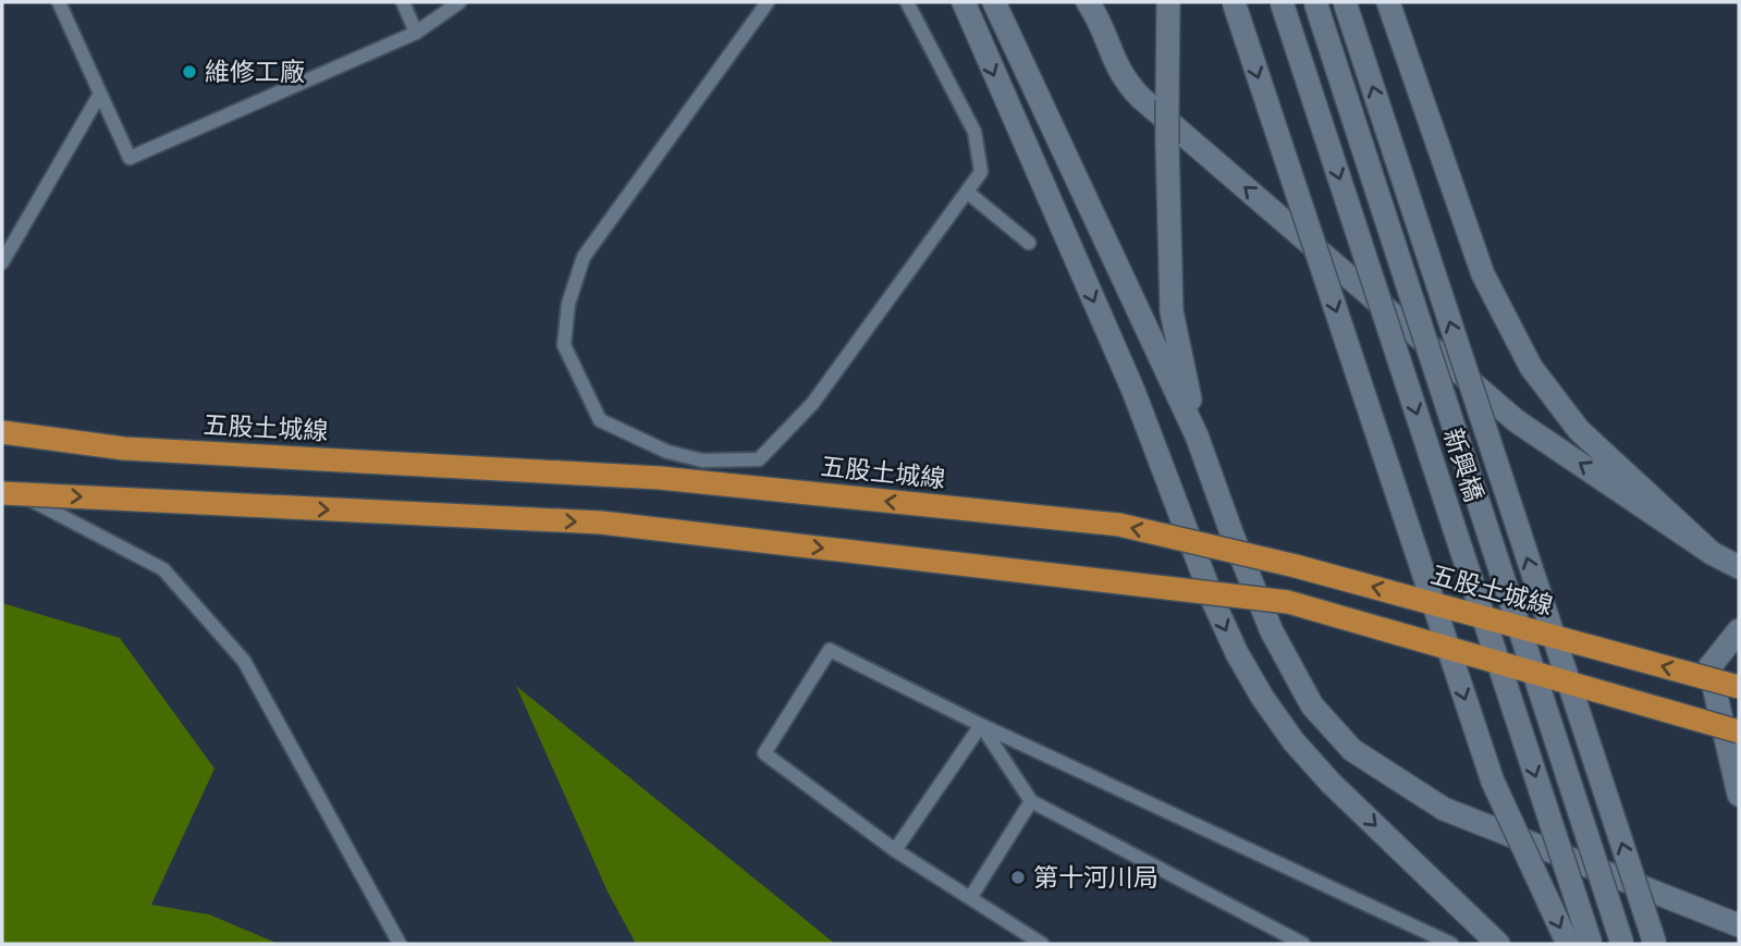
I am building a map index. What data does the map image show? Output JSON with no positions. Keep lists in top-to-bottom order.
{
  "streets": {
    "highway": ["五股土城線"],
    "main road": ["新興橋"]
  },
  "places": ["維修工廠", "第十河川局"]
}
